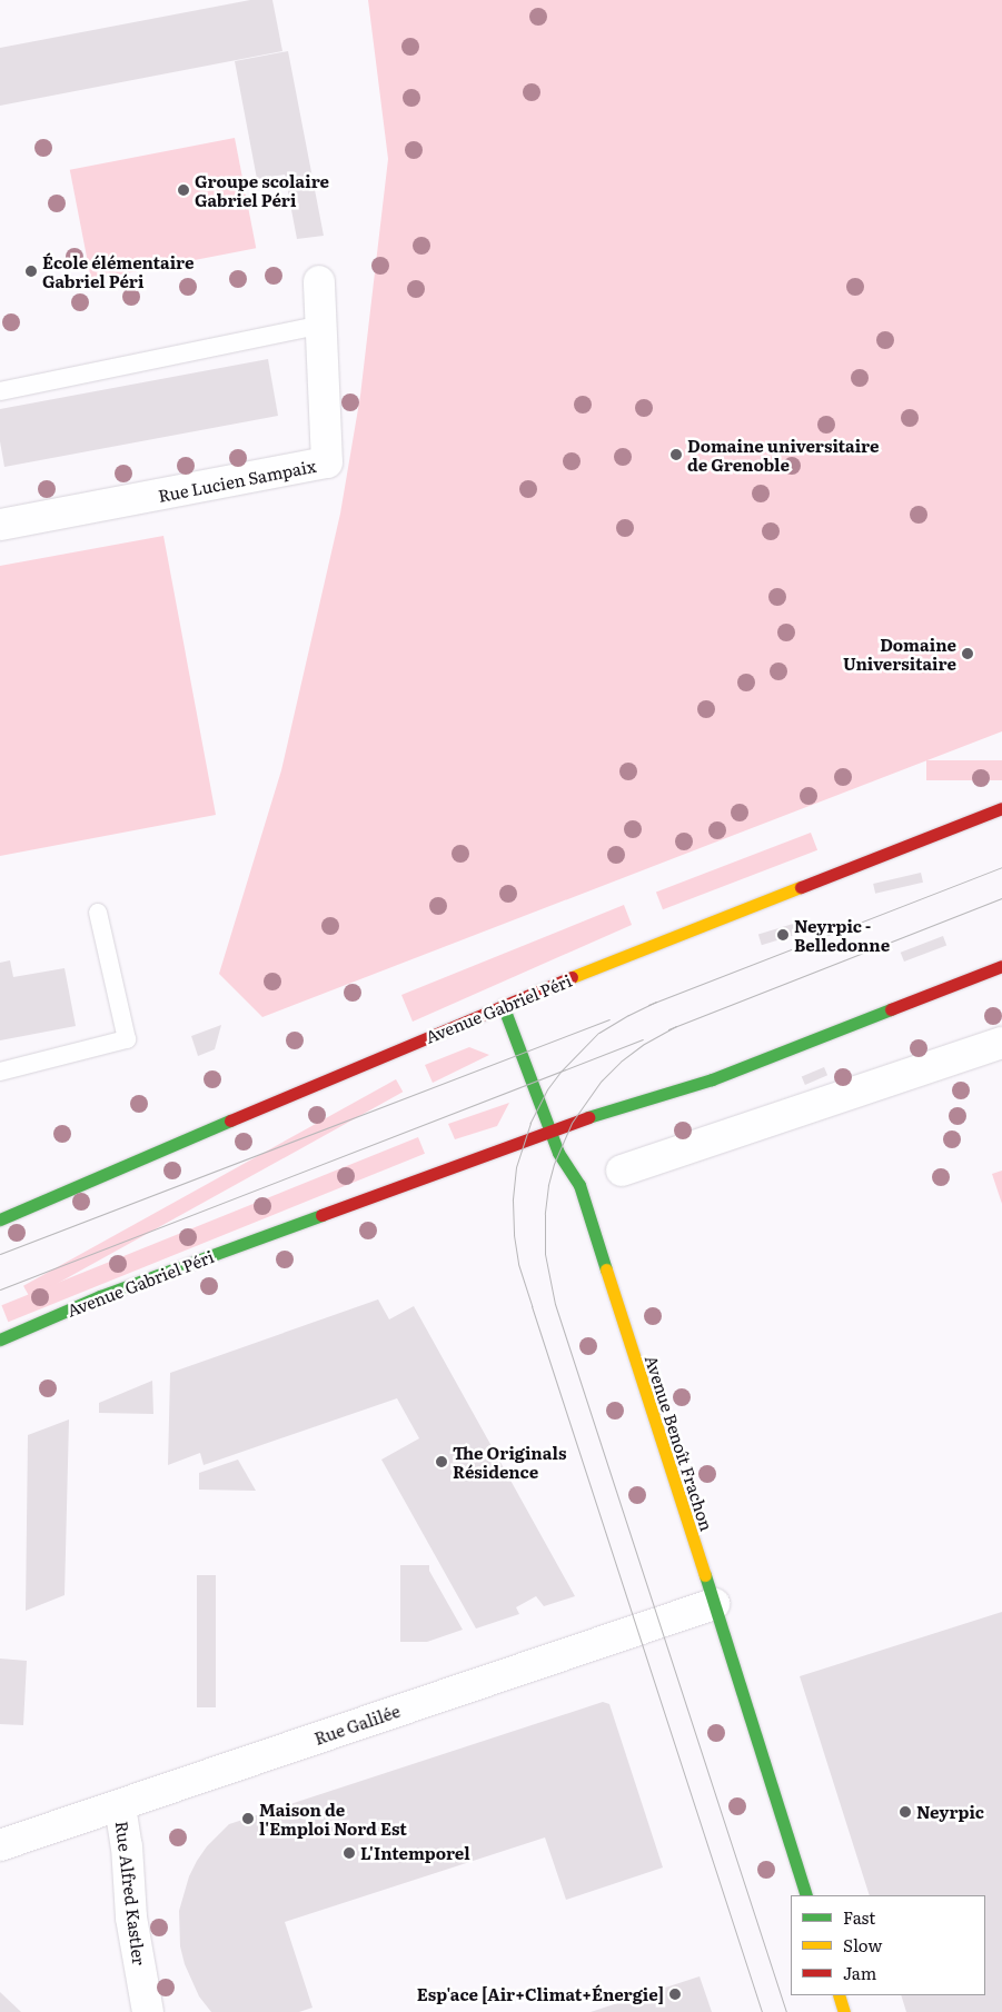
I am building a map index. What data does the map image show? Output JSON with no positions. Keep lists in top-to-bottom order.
{
  "streets": {
    "main road": ["Avenue Gabriel Péri", "Avenue Benoît Frachon"],
    "street": ["Rue Lucien Sampaix", "Rue Galilée", "Rue Alfred Kastler"]
  },
  "crossings": [
    ["Avenue Gabriel Péri", "Avenue Benoît Frachon"],
    ["Avenue Benoît Frachon", "Rue Galilée"],
    ["Rue Galilée", "Rue Alfred Kastler"]
  ],
  "places": [
    "Groupe scolaire Gabriel Péri",
    "École élémentaire Gabriel Péri",
    "Domaine universitaire de Grenoble",
    "Domaine Universitaire",
    "Neyrpic - Belledonne",
    "The Originals Résidence",
    "Neyrpic",
    "Maison de l'Emploi Nord Est",
    "L'Intemporel",
    "Esp'ace [Air+Climat+Énergie]"
  ],
  "legend": ["Fast", "Slow", "Jam"]
}
